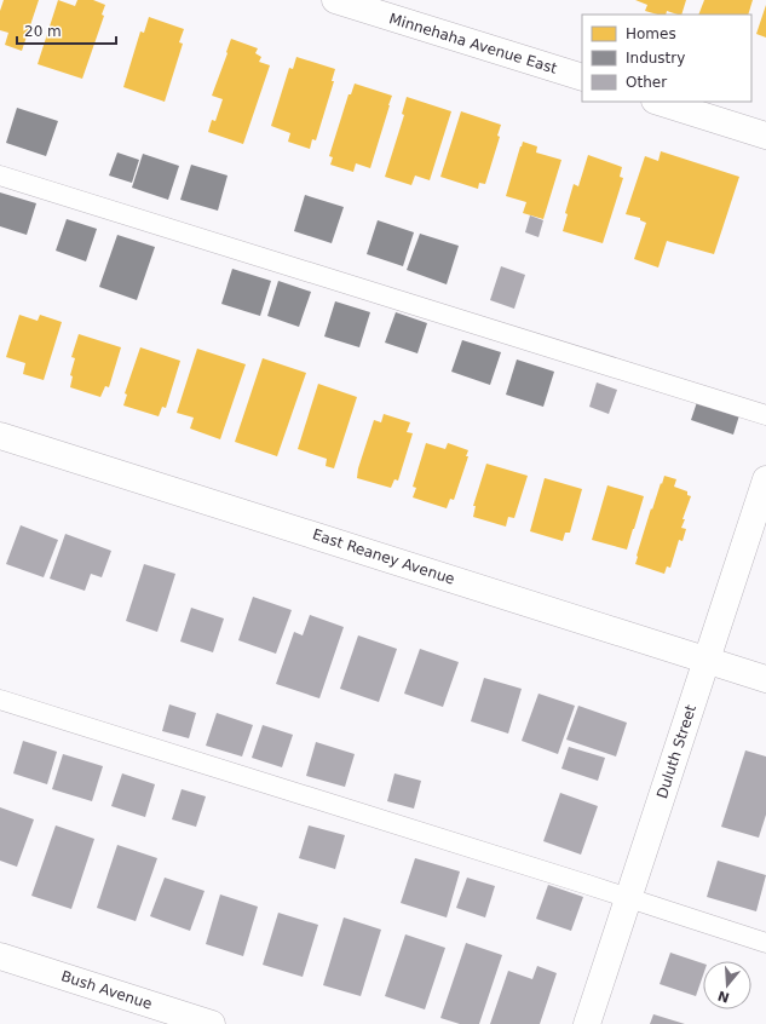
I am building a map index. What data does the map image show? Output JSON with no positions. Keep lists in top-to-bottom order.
{
  "streets": {
    "street": [
      "Minnehaha Avenue East",
      "East Reaney Avenue",
      "Duluth Street",
      "Bush Avenue"
    ]
  },
  "crossings": [
    ["East Reaney Avenue", "Duluth Street"]
  ],
  "legend": ["Homes", "Industry", "Other"],
  "scale_bar": "20 m",
  "north": "bottom"
}
